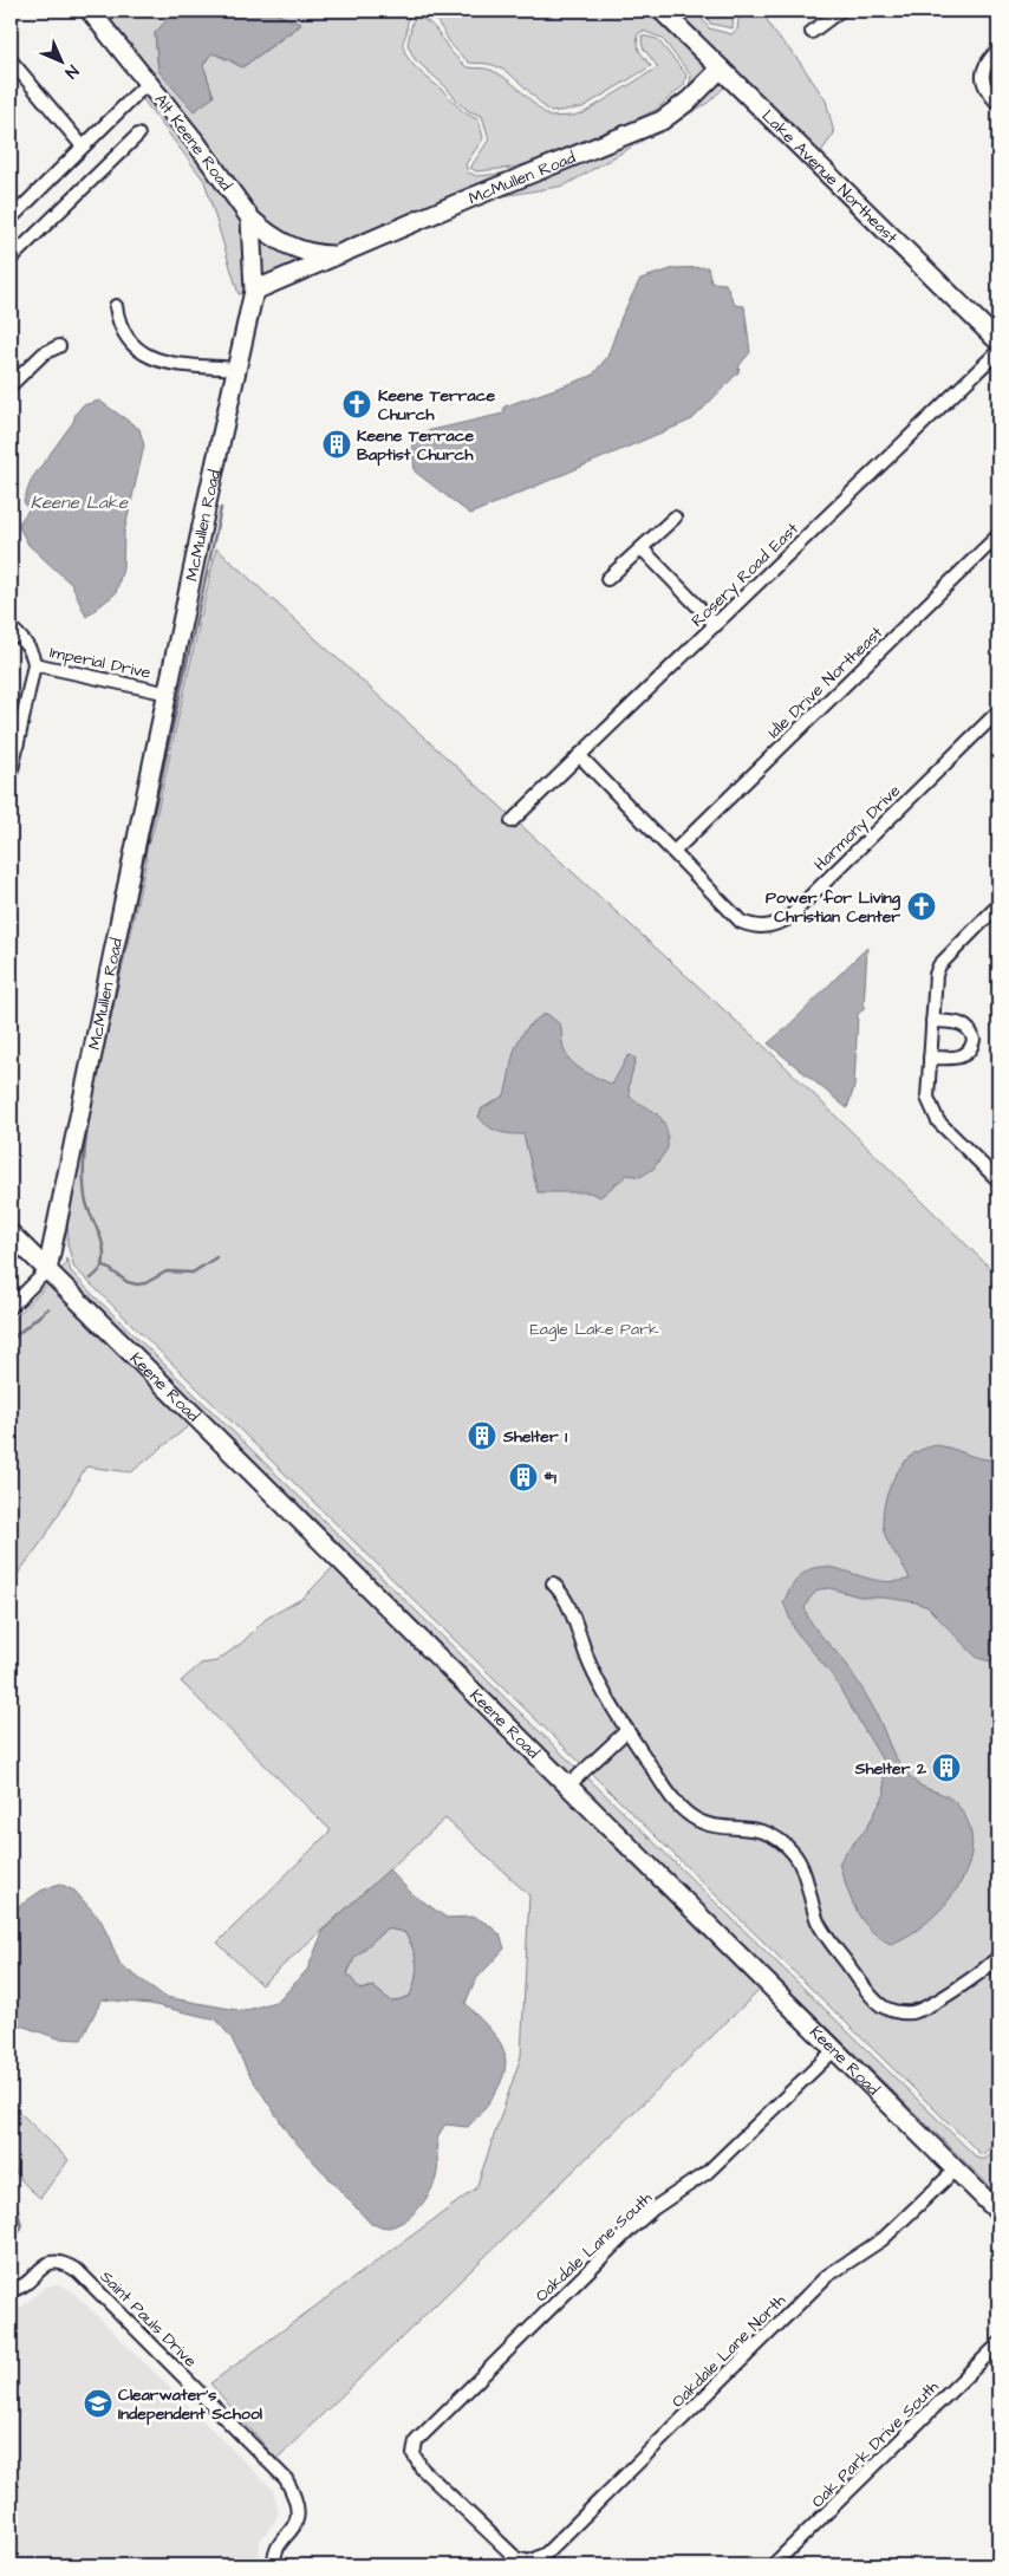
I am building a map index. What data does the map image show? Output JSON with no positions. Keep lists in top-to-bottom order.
{
  "streets": {
    "street": [
      "Alt Keene Road",
      "Lake Avenue Northeast",
      "McMullen Road",
      "Rosery Road East",
      "Imperial Drive",
      "Idle Drive Northeast",
      "Harmony Drive",
      "Keene Road",
      "Oakdale Lane South",
      "Saint Pauls Drive",
      "Oakdale Lane North",
      "Oak Park Drive South"
    ]
  },
  "crossings": [
    ["Lake Avenue Northeast", "McMullen Road"],
    ["McMullen Road", "Imperial Drive"],
    ["McMullen Road", "Keene Road"],
    ["Rosery Road East", "Harmony Drive"],
    ["Idle Drive Northeast", "Harmony Drive"],
    ["Keene Road", "Oakdale Lane South"],
    ["Keene Road", "Oakdale Lane North"],
    ["Oakdale Lane South", "Oakdale Lane North"]
  ],
  "water": ["Keene Lake"],
  "parks": ["Eagle Lake Park"],
  "places": {
    "church": ["Keene Terrace Church", "Power for Living Christian Center"],
    "building": [
      "Keene Terrace Baptist Church",
      "Shelter 1",
      "#1",
      "Shelter 2"
    ],
    "school or university": ["Clearwater's Independent School"]
  },
  "north": "bottom right"
}
